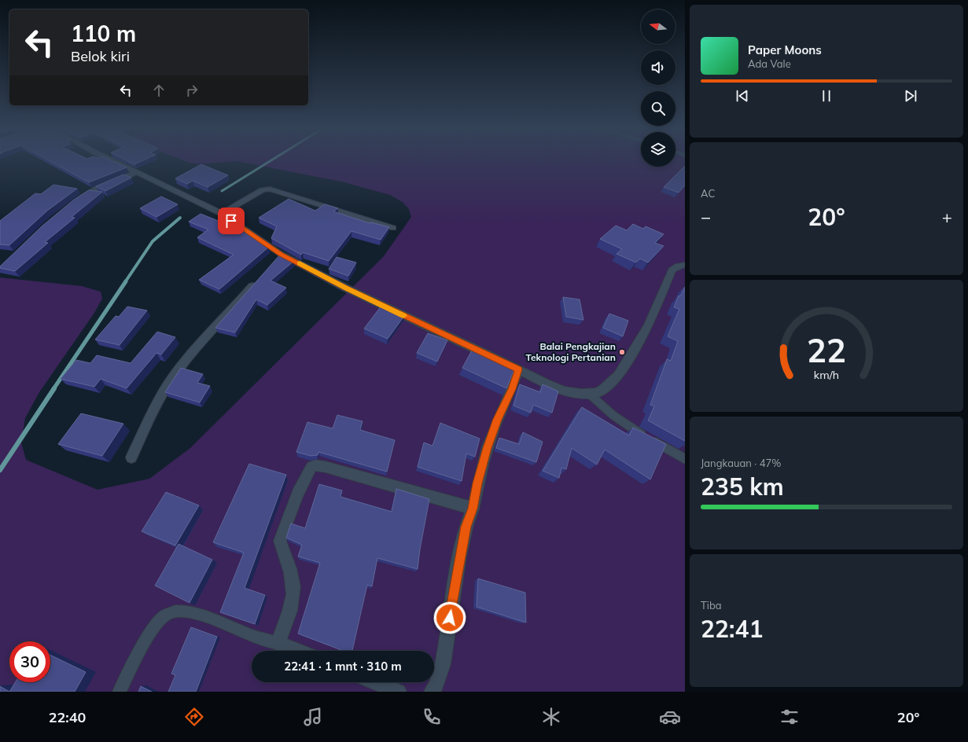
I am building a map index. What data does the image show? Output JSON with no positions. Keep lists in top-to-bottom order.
{
  "places": ["Balai Pengkajian Teknologi Pertanian"],
  "north": "left",
  "page": {
    "turn": ["110 m", "Belok kiri"],
    "song": ["Paper Moons", "Ada Vale"],
    "tile": [
      "AC",
      ["Jangkauan · 47%", "235 km"],
      ["Tiba", "22:41"]
    ],
    "heat": ["−", "20°", "+"],
    "limit": "30",
    "trip": "22:41 · 1 mnt · 310 m",
    "tabs": ["22:40", "20°"],
    "gauge": ["22", "km/h"]
  }
}
